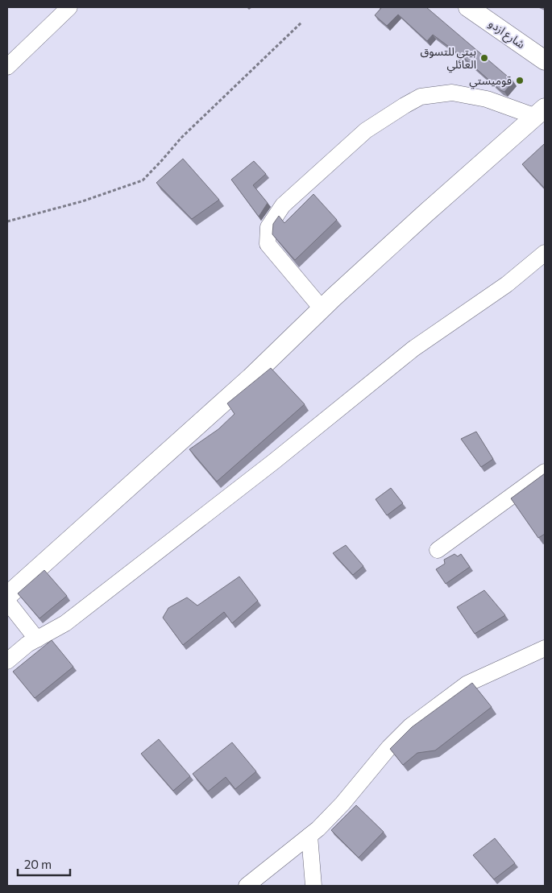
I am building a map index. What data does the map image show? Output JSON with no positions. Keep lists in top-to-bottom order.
{
  "streets": {
    "street": ["شارع ازدو"]
  },
  "places": ["بيتي للتسوق العائلي", "قوميستي"],
  "scale_bar": "20 m"
}
